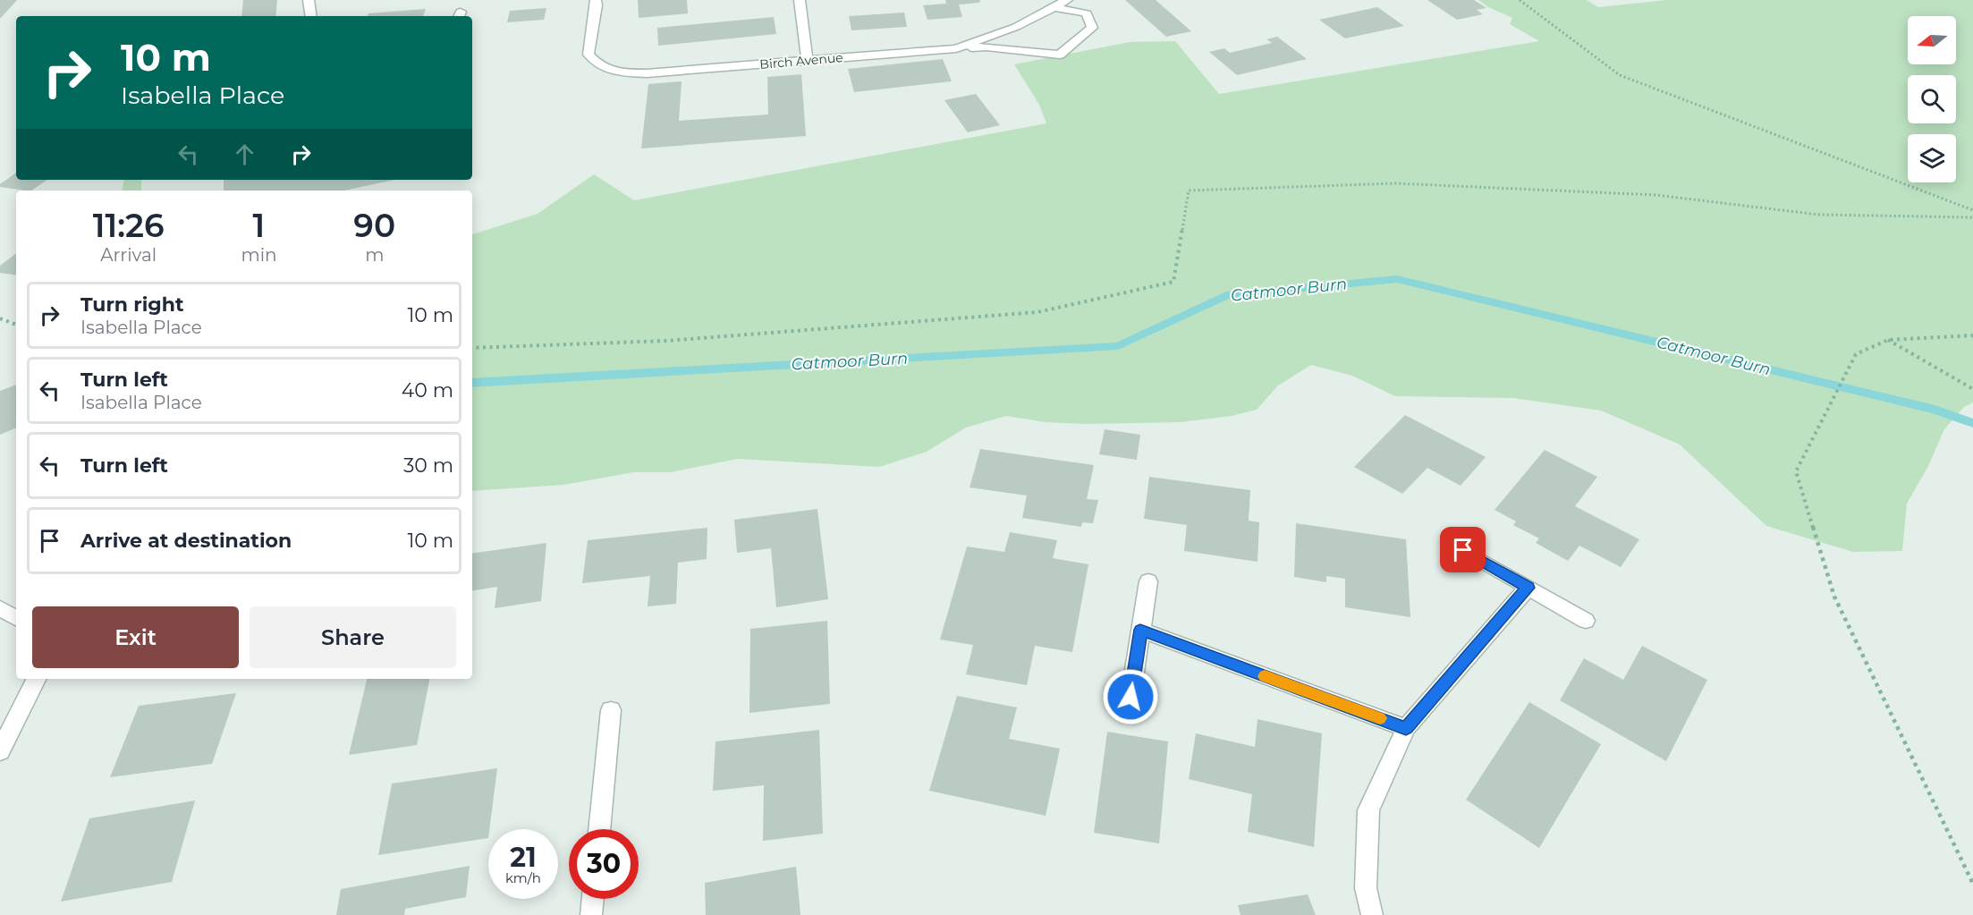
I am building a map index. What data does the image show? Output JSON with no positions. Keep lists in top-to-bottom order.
{
  "streets": {
    "street": ["Birch Avenue"]
  },
  "water": ["Catmoor Burn"],
  "north": "left",
  "page": {
    "turn": ["10 m", "Isabella Place"],
    "eta": [
      "11:26",
      "Arrival",
      "1",
      "min",
      "90",
      "m"
    ],
    "list": [
      {
        "name": "Turn right",
        "note": "Isabella Place",
        "value": "10 m"
      },
      {
        "name": "Turn left",
        "note": "Isabella Place",
        "value": "40 m"
      },
      {
        "name": "Turn left",
        "value": "30 m"
      },
      {
        "name": "Arrive at destination",
        "value": "10 m"
      }
    ],
    "buttons": ["Exit", "Share"],
    "speed": "21 km/h",
    "limit": "30"
  }
}
